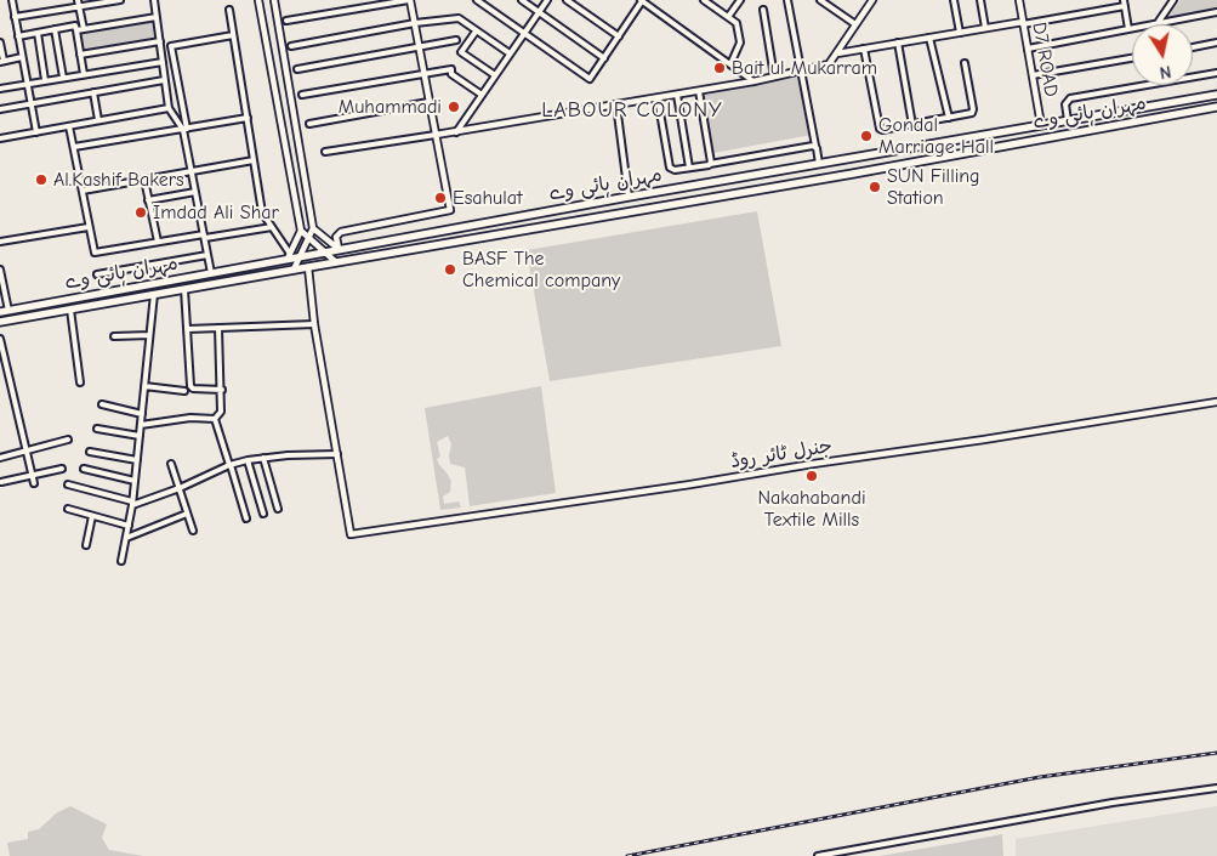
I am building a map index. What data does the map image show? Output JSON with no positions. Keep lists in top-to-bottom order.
{
  "streets": {
    "main road": ["مہران ہائی وے"],
    "street": ["D7 ROAD", "جنرل ٹائر روڈ"]
  },
  "crossings": [
    ["D7 ROAD", "مہران ہائی وے"]
  ],
  "districts": ["LABOUR COLONY"],
  "places": [
    "Bait ul Mukarram",
    "Muhammadi",
    "Gondal Marriage Hall",
    "Al.Kashif Bakers",
    "SUN Filling Station",
    "Esahulat",
    "Imdad Ali Shar",
    "BASF The Chemical company",
    "Nakahabandi Textile Mills"
  ],
  "north": "bottom"
}
